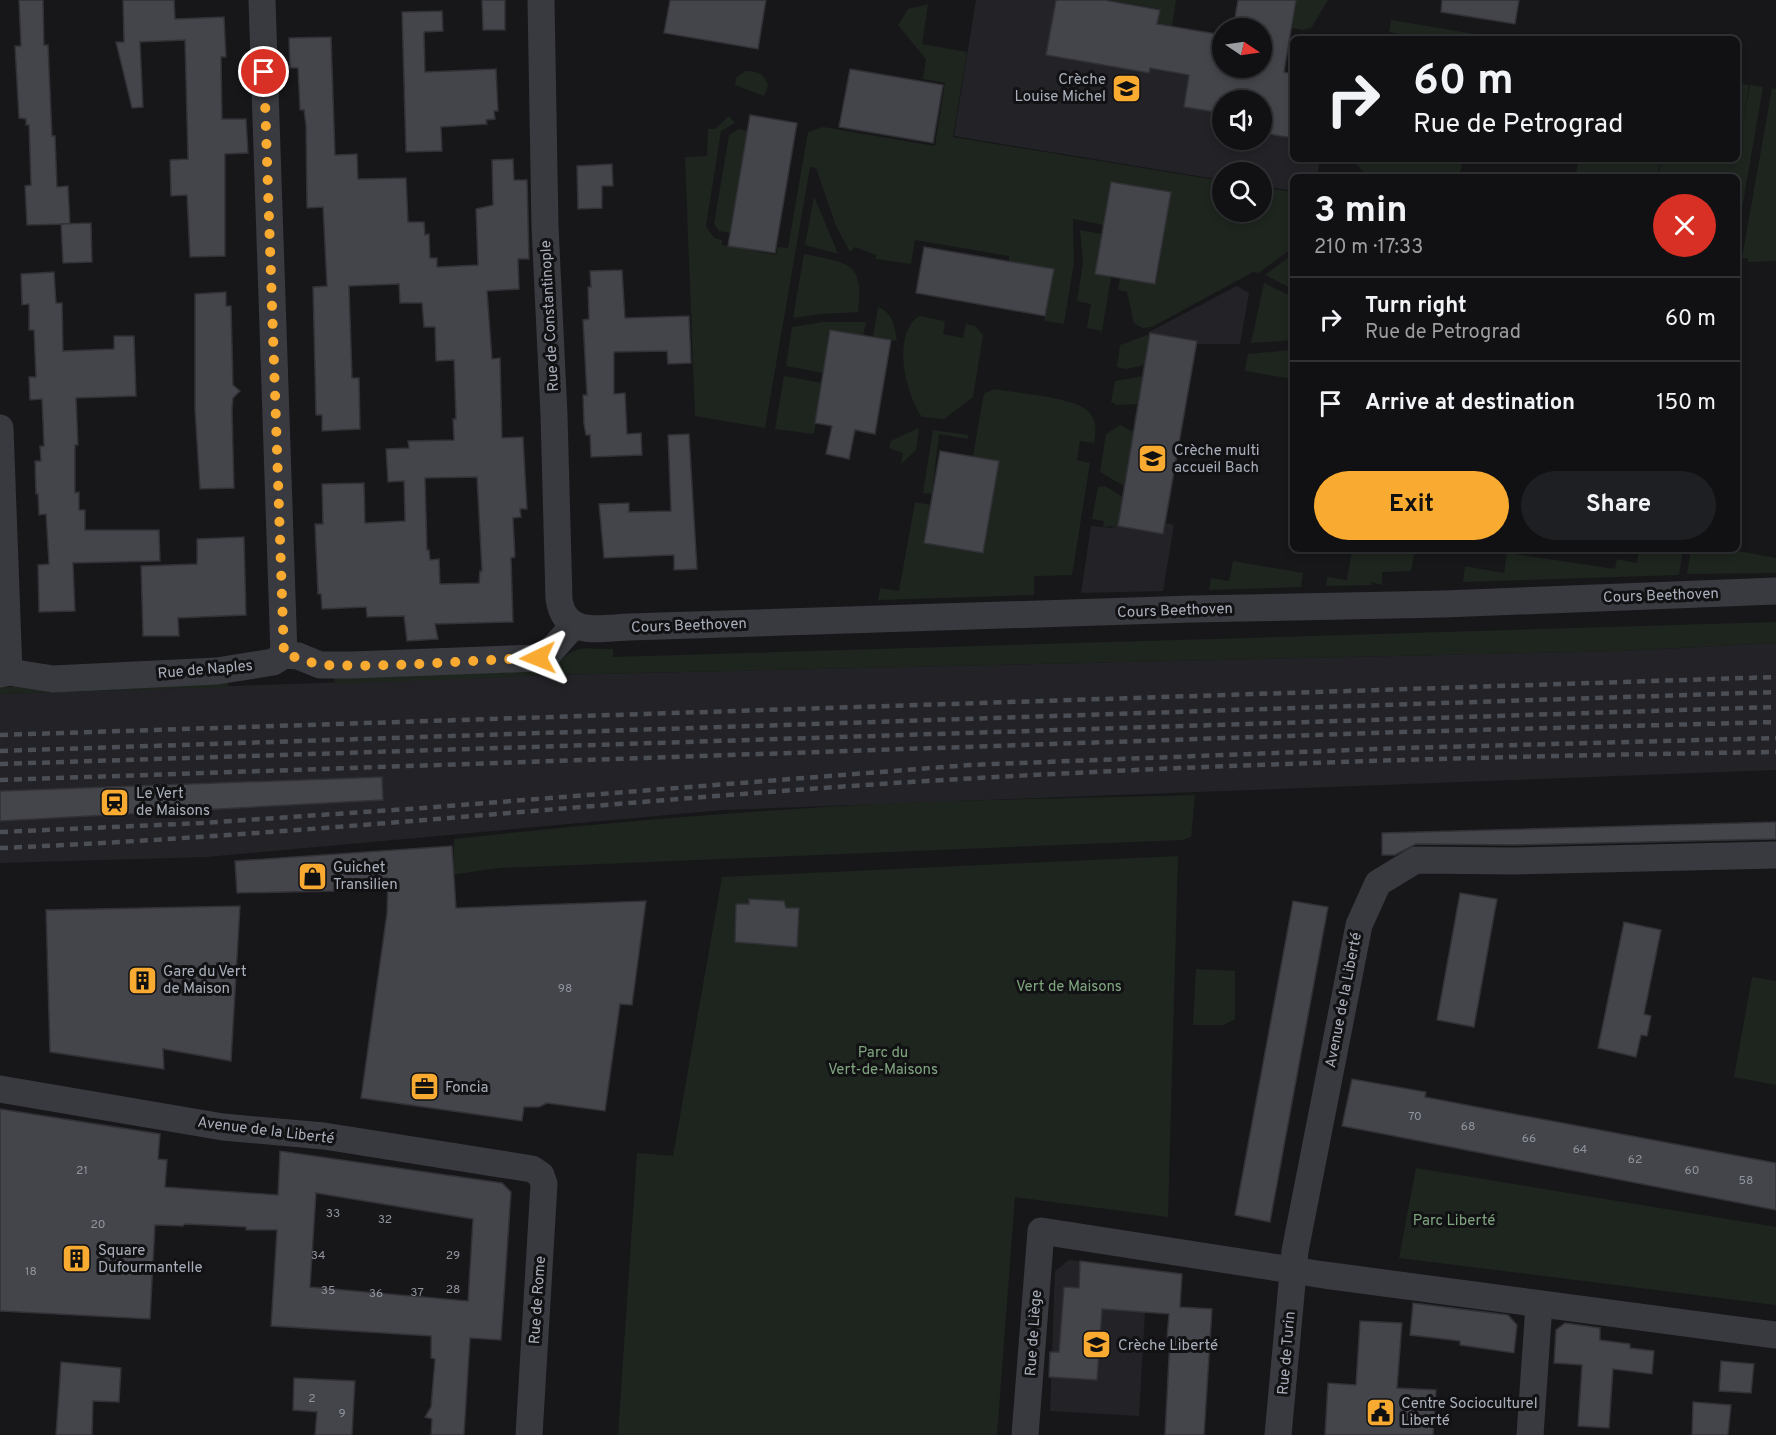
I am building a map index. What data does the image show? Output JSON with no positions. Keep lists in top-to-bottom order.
{
  "streets": {
    "street": [
      "Rue de Constantinople",
      "Cours Beethoven",
      "Rue de Naples",
      "Avenue de la Liberté",
      "Rue de Rome",
      "Rue de Liège",
      "Rue de Turin"
    ]
  },
  "crossings": [
    ["Rue de Constantinople", "Cours Beethoven"],
    ["Avenue de la Liberté", "Rue de Rome"],
    ["Avenue de la Liberté", "Rue de Liège"],
    ["Avenue de la Liberté", "Rue de Turin"],
    ["Rue de Liège", "Rue de Turin"]
  ],
  "parks": ["Vert de Maisons", "Parc du Vert-de-Maisons", "Parc Liberté"],
  "places": {
    "school or university": ["Crèche Louise Michel", "Crèche multi accueil Bach", "Crèche Liberté"],
    "station": ["Le Vert de Maisons"],
    "shop": ["Guichet Transilien"],
    "building": ["Gare du Vert de Maison", "Square Dufourmantelle"],
    "office": ["Foncia"],
    "public building": ["Centre Socioculturel Liberté"]
  },
  "house_numbers": [
    "98",
    "70",
    "68",
    "66",
    "64",
    "62",
    "21",
    "60",
    "58",
    "33",
    "32",
    "20",
    "34",
    "29",
    "18",
    "28",
    "35",
    "37",
    "36",
    "2",
    "9"
  ],
  "north": "right",
  "page": {
    "turn": ["60 m", "Rue de Petrograd"],
    "heading": ["3 min", "210 m · 17:33"],
    "list": [
      {
        "name": "Turn right",
        "note": "Rue de Petrograd",
        "value": "60 m"
      },
      {
        "name": "Arrive at destination",
        "value": "150 m"
      }
    ],
    "buttons": ["Exit", "Share"]
  }
}
